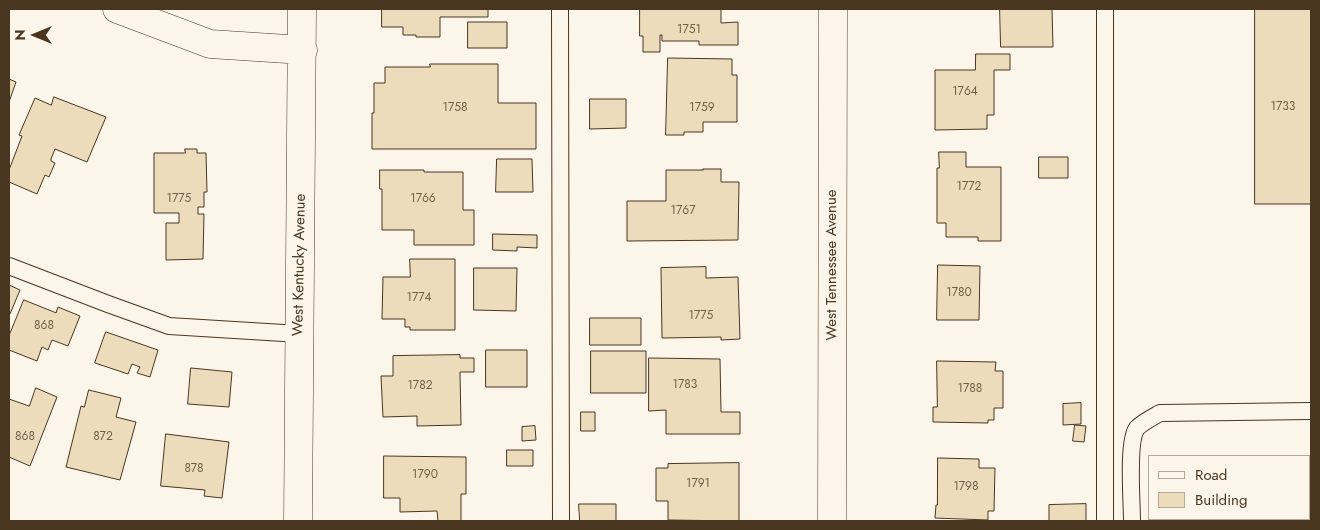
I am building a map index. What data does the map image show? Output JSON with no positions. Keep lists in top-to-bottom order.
{
  "streets": {
    "street": ["West Kentucky Avenue", "West Tennessee Avenue"]
  },
  "house_numbers": [
    "1751",
    "1764",
    "1733",
    "1758",
    "1759",
    "1772",
    "1775",
    "1766",
    "1767",
    "1780",
    "1774",
    "1775",
    "868",
    "1783",
    "1782",
    "1788",
    "868",
    "872",
    "878",
    "1790",
    "1791",
    "1798"
  ],
  "legend": ["Road", "Building"],
  "north": "left"
}
